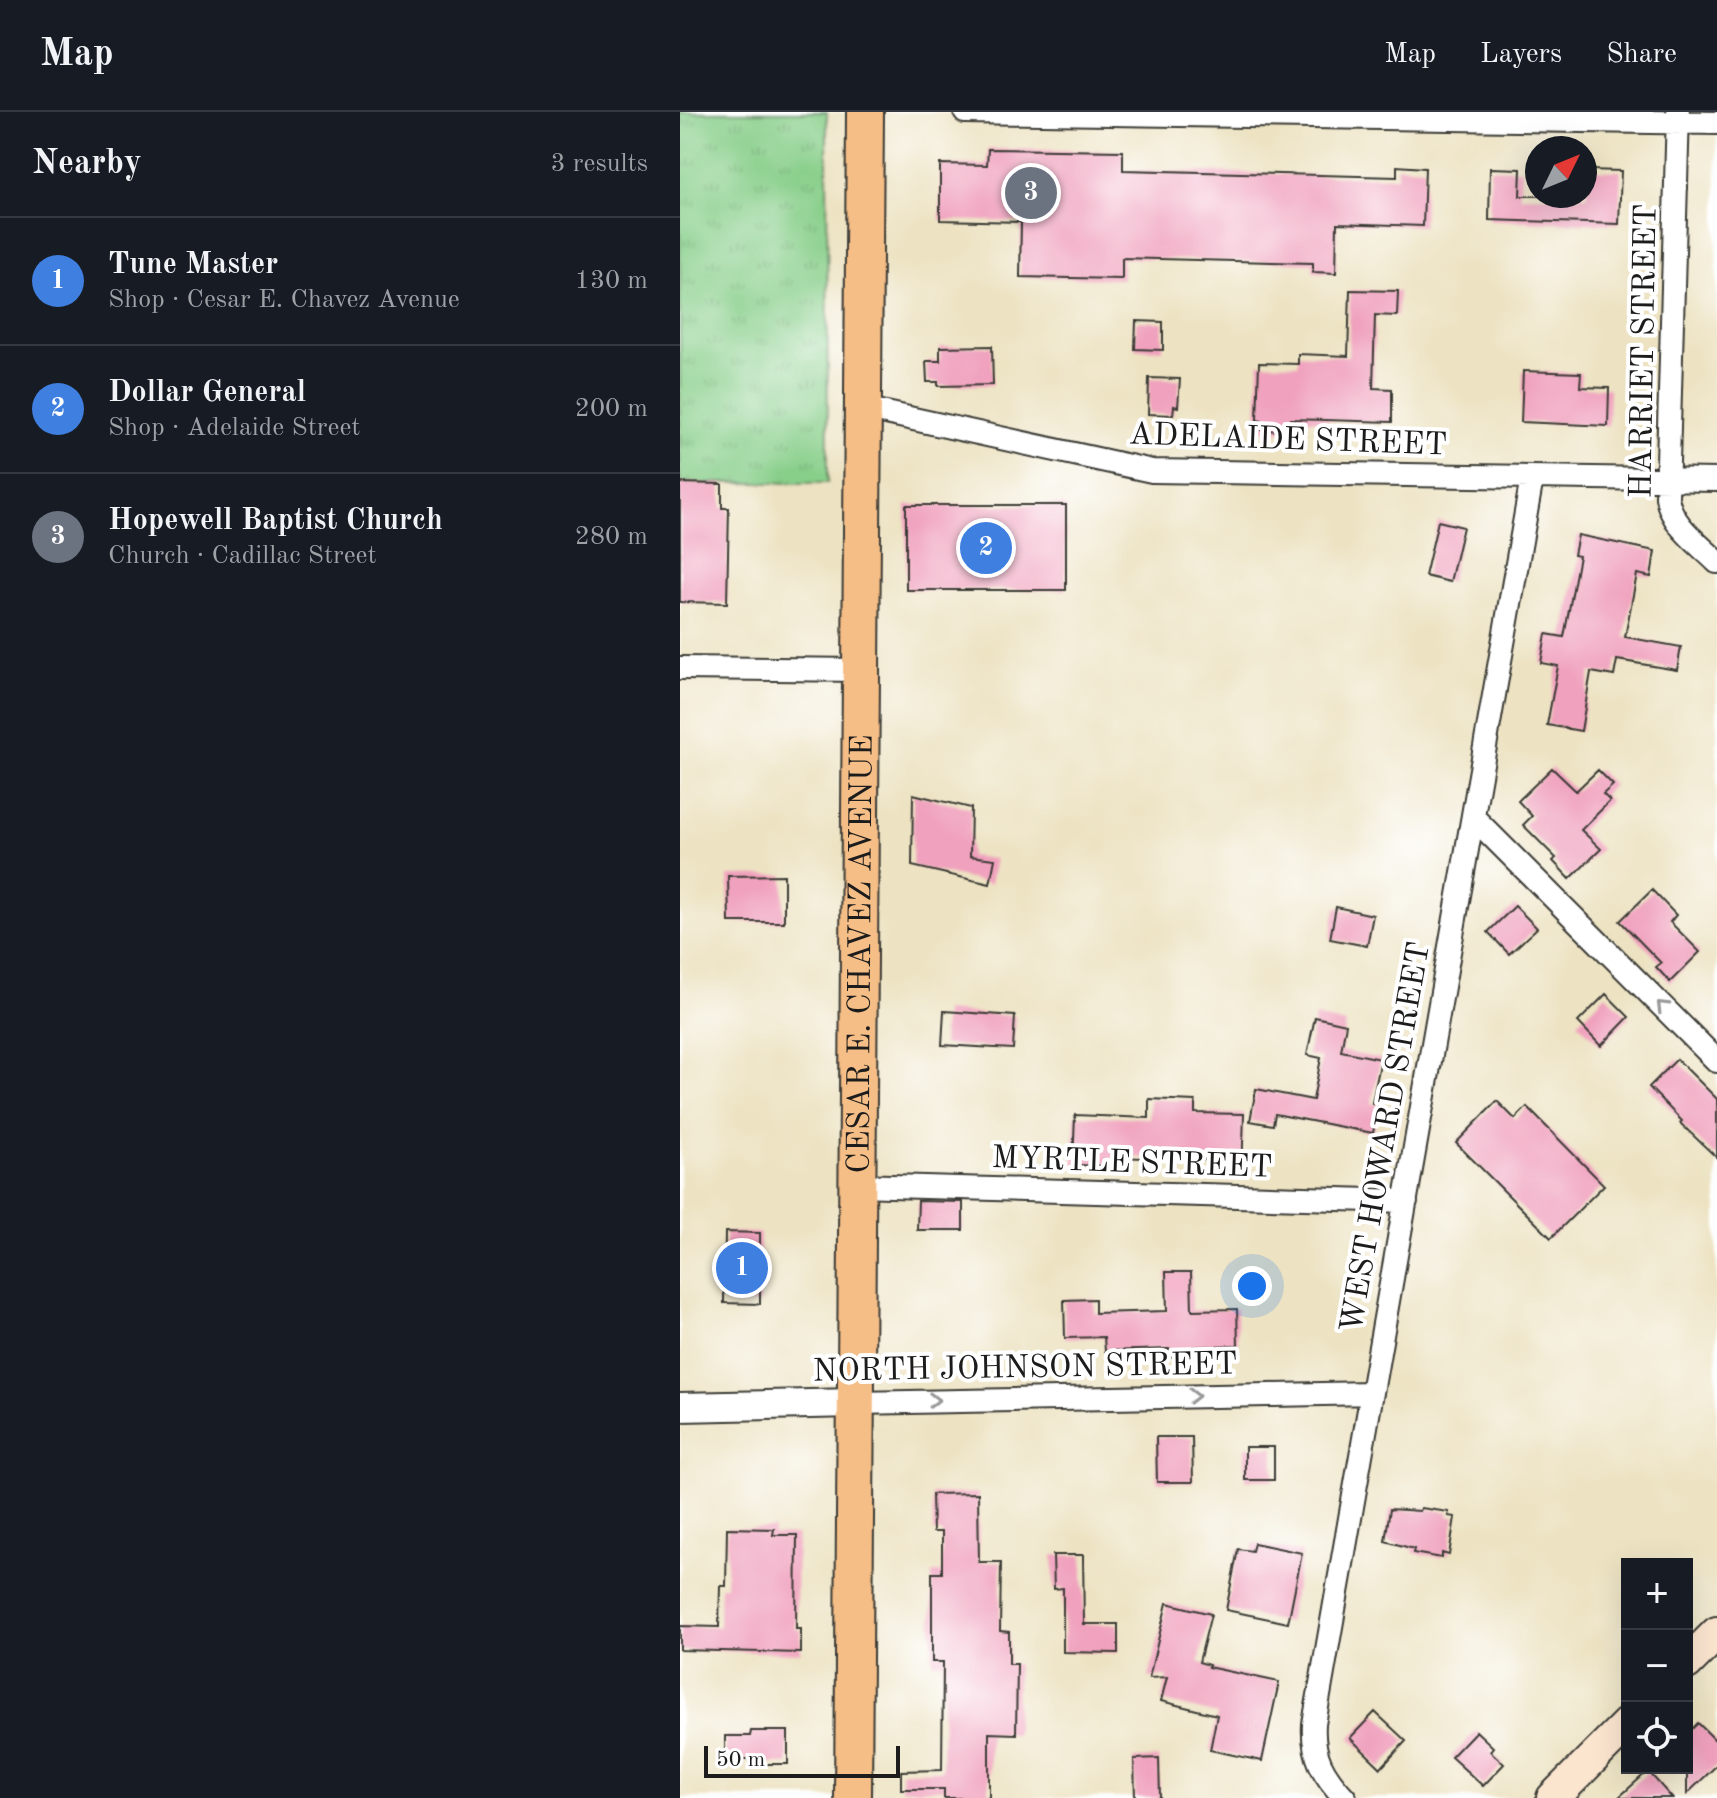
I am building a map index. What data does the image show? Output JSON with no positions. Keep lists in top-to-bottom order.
{
  "streets": {
    "main road": ["CESAR E. CHAVEZ AVENUE"],
    "street": [
      "HARRIET STREET",
      "ADELAIDE STREET",
      "WEST HOWARD STREET",
      "MYRTLE STREET",
      "NORTH JOHNSON STREET"
    ]
  },
  "crossings": [
    ["HARRIET STREET", "ADELAIDE STREET"],
    ["ADELAIDE STREET", "CESAR E. CHAVEZ AVENUE"],
    ["ADELAIDE STREET", "WEST HOWARD STREET"],
    ["CESAR E. CHAVEZ AVENUE", "MYRTLE STREET"],
    ["CESAR E. CHAVEZ AVENUE", "NORTH JOHNSON STREET"],
    ["WEST HOWARD STREET", "MYRTLE STREET"],
    ["WEST HOWARD STREET", "NORTH JOHNSON STREET"]
  ],
  "one_way": ["NORTH JOHNSON STREET"],
  "scale_bar": "50 m",
  "north": "top right",
  "page": {
    "header": "Map",
    "nav": ["Map", "Layers", "Share"],
    "heading": ["Nearby", "3 results"],
    "pins": ["3", "2", "1"],
    "list": [
      {
        "mark": "1",
        "name": "Tune Master",
        "note": "Shop · Cesar E. Chavez Avenue",
        "value": "130 m"
      },
      {
        "mark": "2",
        "name": "Dollar General",
        "note": "Shop · Adelaide Street",
        "value": "200 m"
      },
      {
        "mark": "3",
        "name": "Hopewell Baptist Church",
        "note": "Church · Cadillac Street",
        "value": "280 m"
      }
    ],
    "map_buttons": ["+", "−"],
    "scale": "50 m"
  }
}
